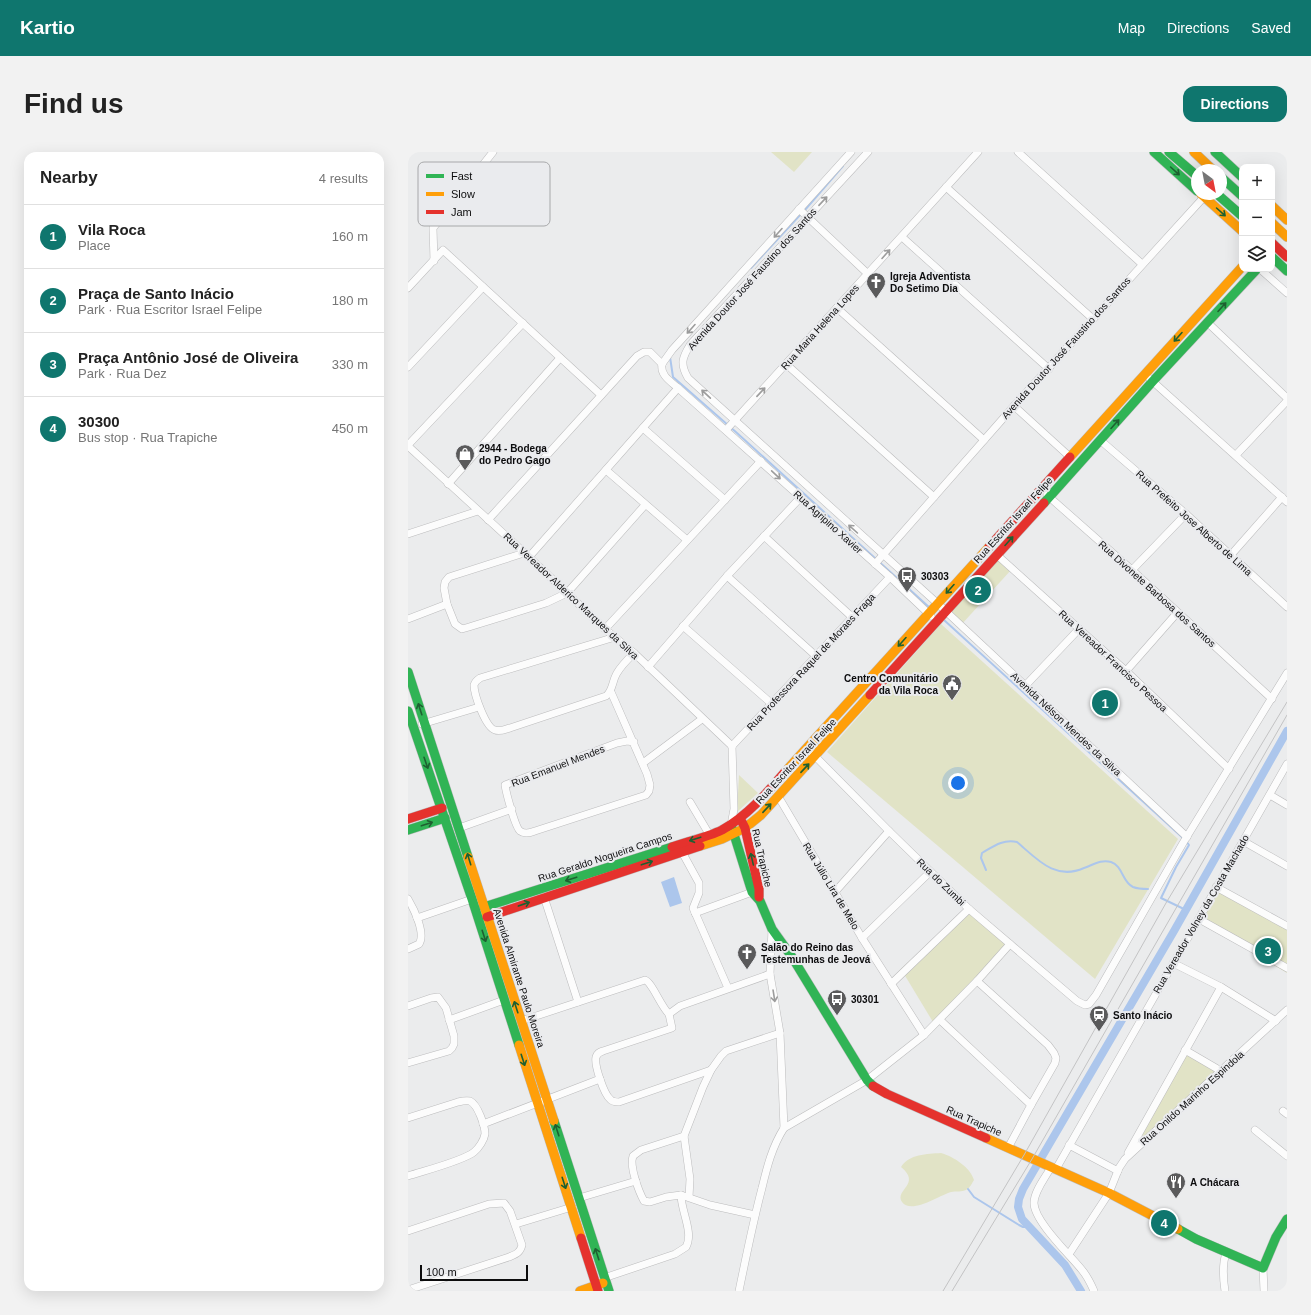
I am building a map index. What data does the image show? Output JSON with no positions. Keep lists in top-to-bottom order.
{
  "streets": {
    "main road": [
      "Rua Escritor Israel Felipe",
      "Rua Geraldo Nogueira Campos",
      "Rua Trapiche",
      "Avenida Almirante Paulo Moreira"
    ],
    "street": [
      "Avenida Doutor José Faustino dos Santos",
      "Rua Maria Helena Lopes",
      "Rua Agripino Xavier",
      "Rua Prefeito Jose Alberto de Lima",
      "Rua Divonete Barbosa dos Santos",
      "Rua Vereador Alderico Marques da Silva",
      "Rua Vereador Francisco Pessoa",
      "Rua Professora Raquel de Moraes Fraga",
      "Avenida Nélson Mendes da Silva",
      "Rua Emanuel Mendes",
      "Rua do Zumbi",
      "Rua Júlio Lira de Melo",
      "Rua Vereador Volney da Costa Machado",
      "Rua Onildo Marinho Espindola"
    ]
  },
  "crossings": [
    ["Avenida Doutor José Faustino dos Santos", "Rua Maria Helena Lopes"],
    ["Avenida Doutor José Faustino dos Santos", "Rua Agripino Xavier"],
    ["Avenida Doutor José Faustino dos Santos", "Avenida Nélson Mendes da Silva"],
    ["Rua Maria Helena Lopes", "Rua Agripino Xavier"],
    ["Rua Escritor Israel Felipe", "Rua Agripino Xavier"],
    ["Rua Escritor Israel Felipe", "Rua Prefeito Jose Alberto de Lima"],
    ["Rua Escritor Israel Felipe", "Rua Divonete Barbosa dos Santos"],
    ["Rua Escritor Israel Felipe", "Rua Vereador Francisco Pessoa"],
    ["Rua Escritor Israel Felipe", "Avenida Nélson Mendes da Silva"],
    ["Rua Escritor Israel Felipe", "Rua Geraldo Nogueira Campos"],
    ["Rua Escritor Israel Felipe", "Rua Trapiche"],
    ["Rua Escritor Israel Felipe", "Rua do Zumbi"],
    ["Rua Escritor Israel Felipe", "Rua Júlio Lira de Melo"],
    ["Rua Agripino Xavier", "Rua Professora Raquel de Moraes Fraga"],
    ["Rua Agripino Xavier", "Avenida Nélson Mendes da Silva"],
    ["Rua Vereador Alderico Marques da Silva", "Rua Professora Raquel de Moraes Fraga"],
    ["Avenida Nélson Mendes da Silva", "Rua do Zumbi"],
    ["Rua Geraldo Nogueira Campos", "Rua Trapiche"],
    ["Rua Geraldo Nogueira Campos", "Avenida Almirante Paulo Moreira"],
    ["Rua Trapiche", "Rua Vereador Volney da Costa Machado"],
    ["Rua Trapiche", "Rua Onildo Marinho Espindola"],
    ["Rua Vereador Volney da Costa Machado", "Rua Onildo Marinho Espindola"]
  ],
  "one_way": ["Rua Maria Helena Lopes"],
  "places": {
    "church": ["Igreja Adventista Do Setimo Dia", "Salão do Reino das Testemunhas de Jeová"],
    "shop": ["2944 - Bodega do Pedro Gago"],
    "bus stop": ["30303", "30301"],
    "public building": ["Centro Comunitário da Vila Roca"],
    "station": ["Santo Inácio"],
    "restaurant": ["A Chácara"]
  },
  "legend": ["Fast", "Slow", "Jam"],
  "scale_bar": "100 m",
  "north": "bottom right",
  "page": {
    "header": "Kartio",
    "nav": ["Map", "Directions", "Saved"],
    "buttons": "Directions",
    "title": "Find us",
    "heading": ["Nearby", "4 results"],
    "map_buttons": ["+", "−"],
    "list": [
      {
        "mark": "1",
        "name": "Vila Roca",
        "note": "Place",
        "value": "160 m"
      },
      {
        "mark": "2",
        "name": "Praça de Santo Inácio",
        "note": "Park · Rua Escritor Israel Felipe",
        "value": "180 m"
      },
      {
        "mark": "3",
        "name": "Praça Antônio José de Oliveira",
        "note": "Park · Rua Dez",
        "value": "330 m"
      },
      {
        "mark": "4",
        "name": "30300",
        "note": "Bus stop · Rua Trapiche",
        "value": "450 m"
      }
    ],
    "pins": [
      "2",
      "1",
      "3",
      "4"
    ],
    "scale": "100 m"
  }
}
